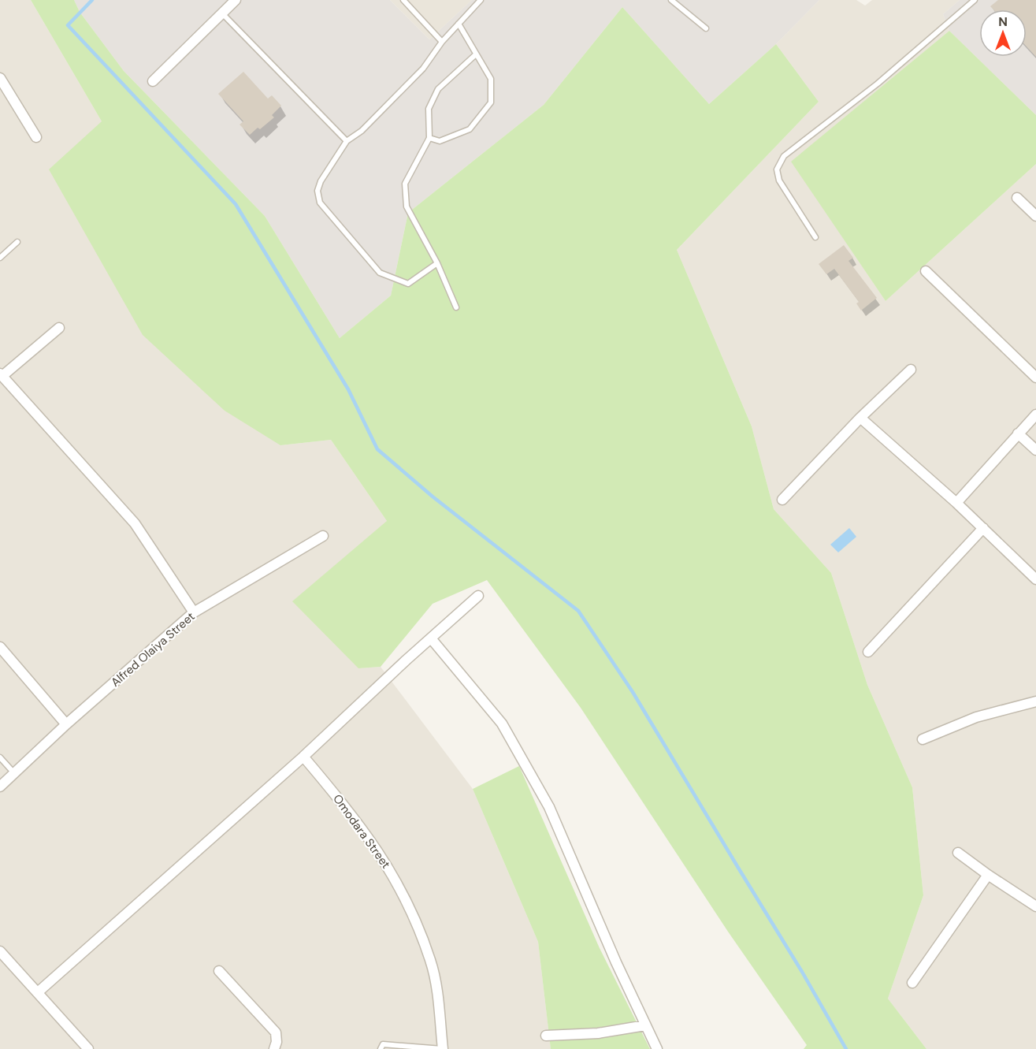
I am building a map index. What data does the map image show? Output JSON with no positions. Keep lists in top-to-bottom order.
{
  "streets": {
    "street": ["Alfred Olaiya Street", "Omodara Street"]
  },
  "north": "top"
}
